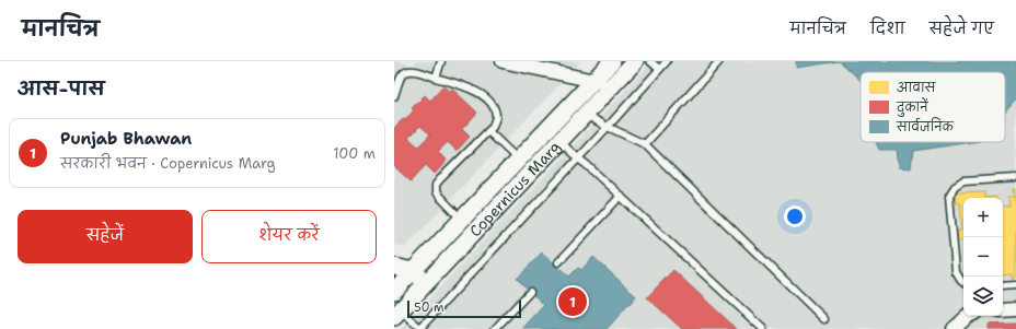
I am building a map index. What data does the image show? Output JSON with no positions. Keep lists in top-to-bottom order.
{
  "streets": {
    "street": ["Copernicus Marg"]
  },
  "legend": ["आवास", "दुकानें", "सार्वजनिक"],
  "scale_bar": "50 m",
  "page": {
    "header": "मानचित्र",
    "nav": ["मानचित्र", "दिशा", "सहेजे गए"],
    "heading": "आस-पास",
    "list": [
      {
        "mark": "1",
        "name": "Punjab Bhawan",
        "note": "सरकारी भवन · Copernicus Marg",
        "value": "100 m"
      }
    ],
    "buttons": ["सहेजें", "शेयर करें"],
    "map_buttons": ["+", "−"],
    "pins": "1",
    "scale": "50 m"
  }
}
